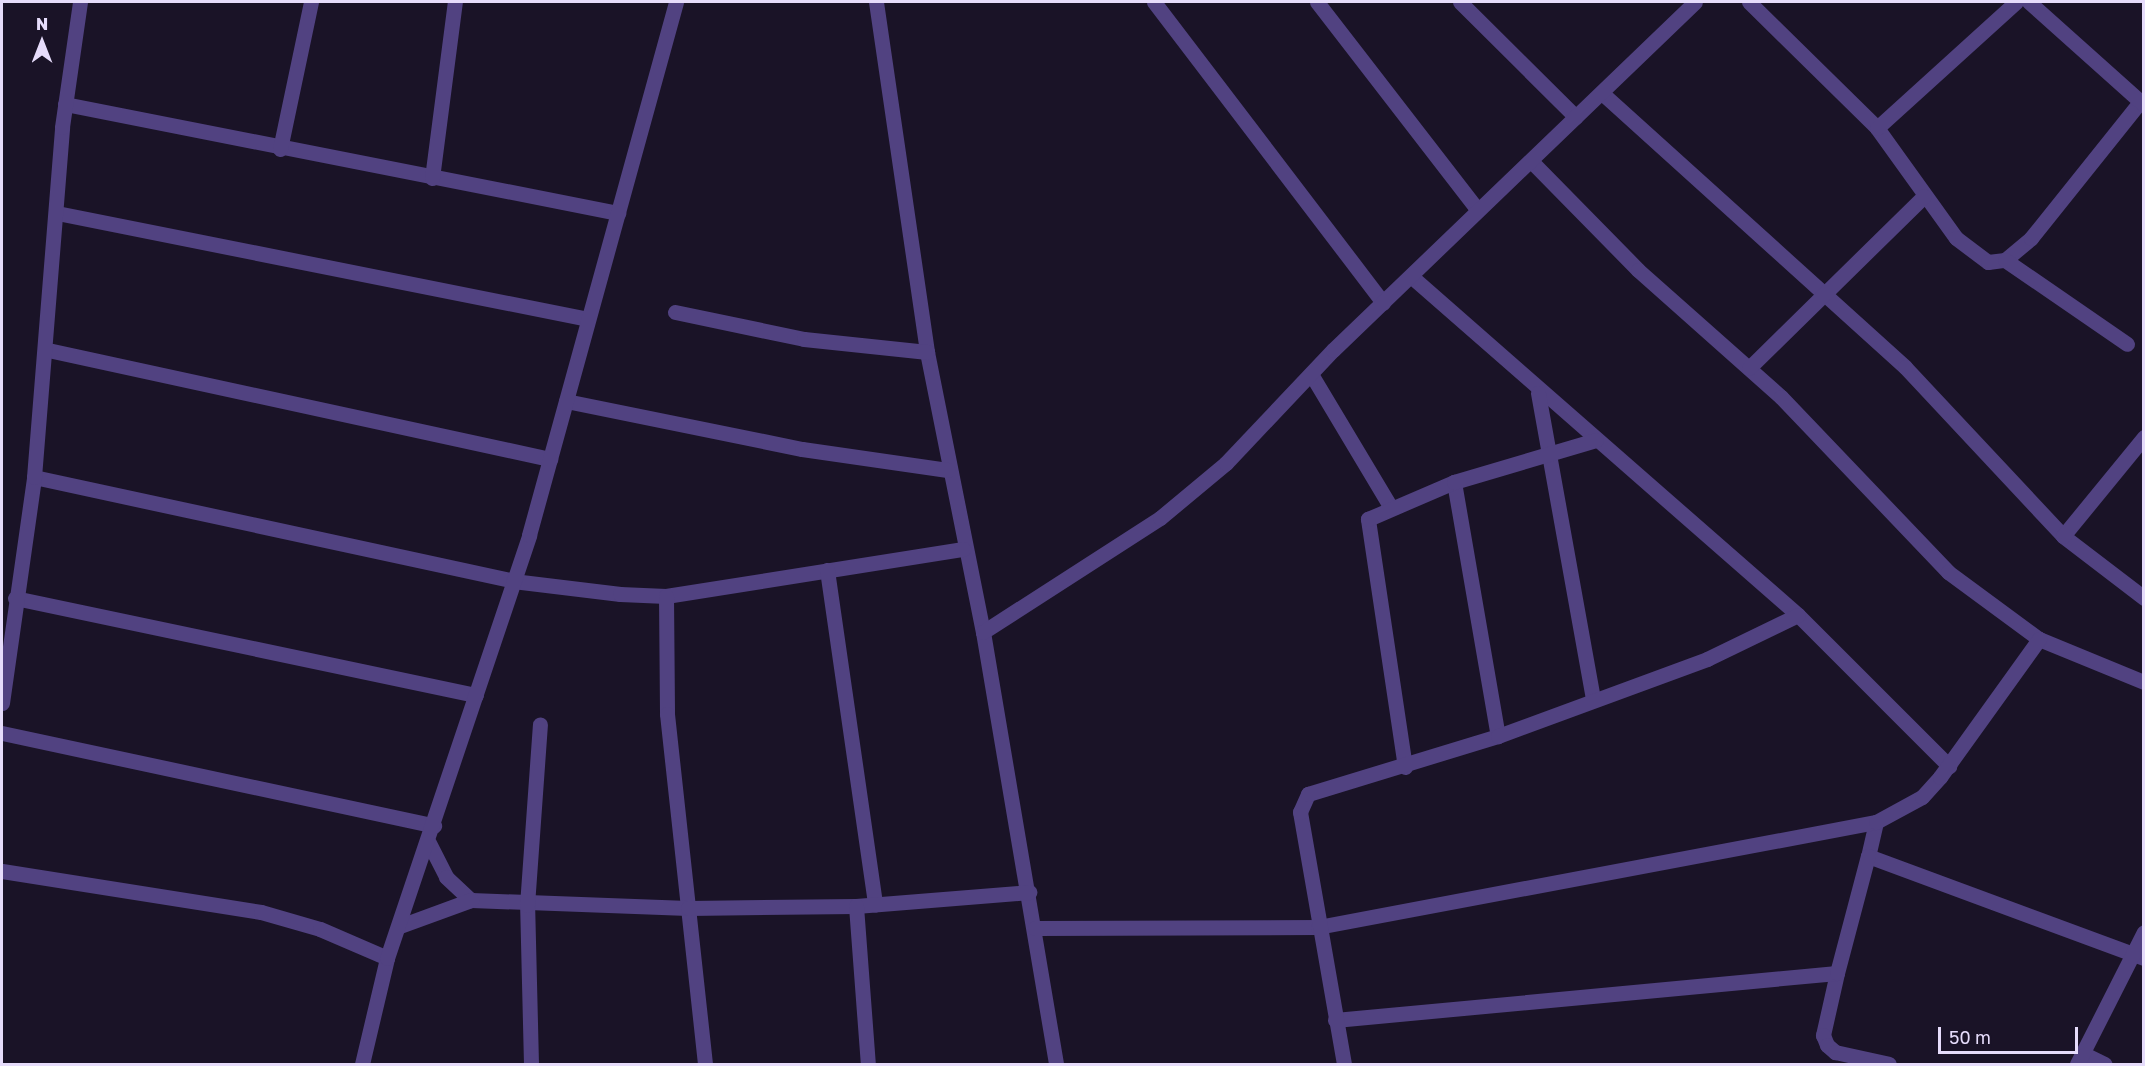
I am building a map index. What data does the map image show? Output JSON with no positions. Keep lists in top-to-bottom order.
{
  "scale_bar": "50 m",
  "north": "top"
}
